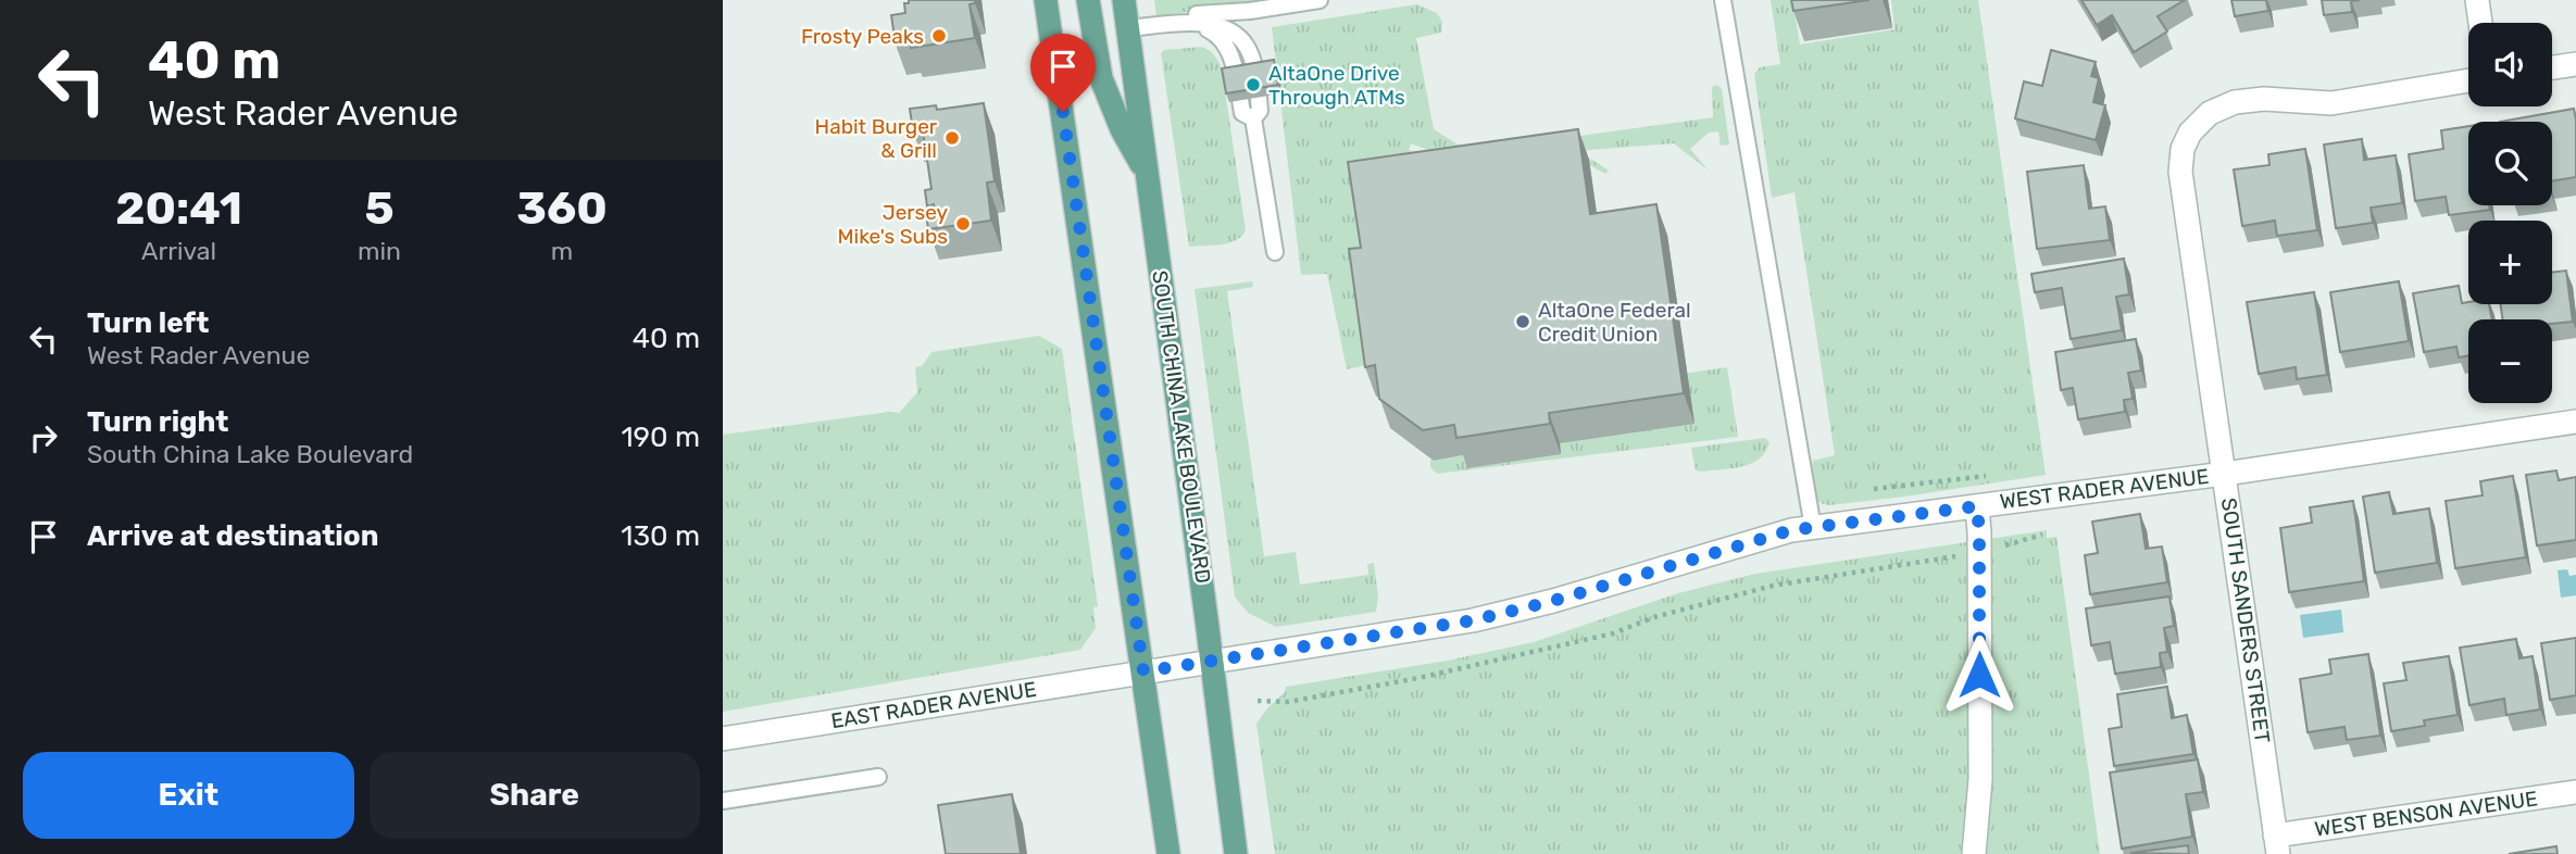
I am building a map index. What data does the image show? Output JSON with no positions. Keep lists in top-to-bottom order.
{
  "streets": {
    "main road": ["SOUTH CHINA LAKE BOULEVARD"],
    "street": [
      "WEST RADER AVENUE",
      "SOUTH SANDERS STREET",
      "EAST RADER AVENUE",
      "WEST BENSON AVENUE"
    ]
  },
  "crossings": [
    ["SOUTH CHINA LAKE BOULEVARD", "WEST RADER AVENUE"],
    ["WEST RADER AVENUE", "SOUTH SANDERS STREET"],
    ["WEST RADER AVENUE", "EAST RADER AVENUE"],
    ["SOUTH SANDERS STREET", "WEST BENSON AVENUE"]
  ],
  "places": [
    "Frosty Peaks",
    "AltaOne Drive Through ATMs",
    "Habit Burger & Grill",
    "Jersey Mike's Subs",
    "AltaOne Federal Credit Union"
  ],
  "page": {
    "turn": ["40 m", "West Rader Avenue"],
    "map_buttons": ["+", "−"],
    "eta": [
      "20:41",
      "Arrival",
      "5",
      "min",
      "360",
      "m"
    ],
    "list": [
      {
        "name": "Turn left",
        "note": "West Rader Avenue",
        "value": "40 m"
      },
      {
        "name": "Turn right",
        "note": "South China Lake Boulevard",
        "value": "190 m"
      },
      {
        "name": "Arrive at destination",
        "value": "130 m"
      }
    ],
    "buttons": ["Exit", "Share"]
  }
}
